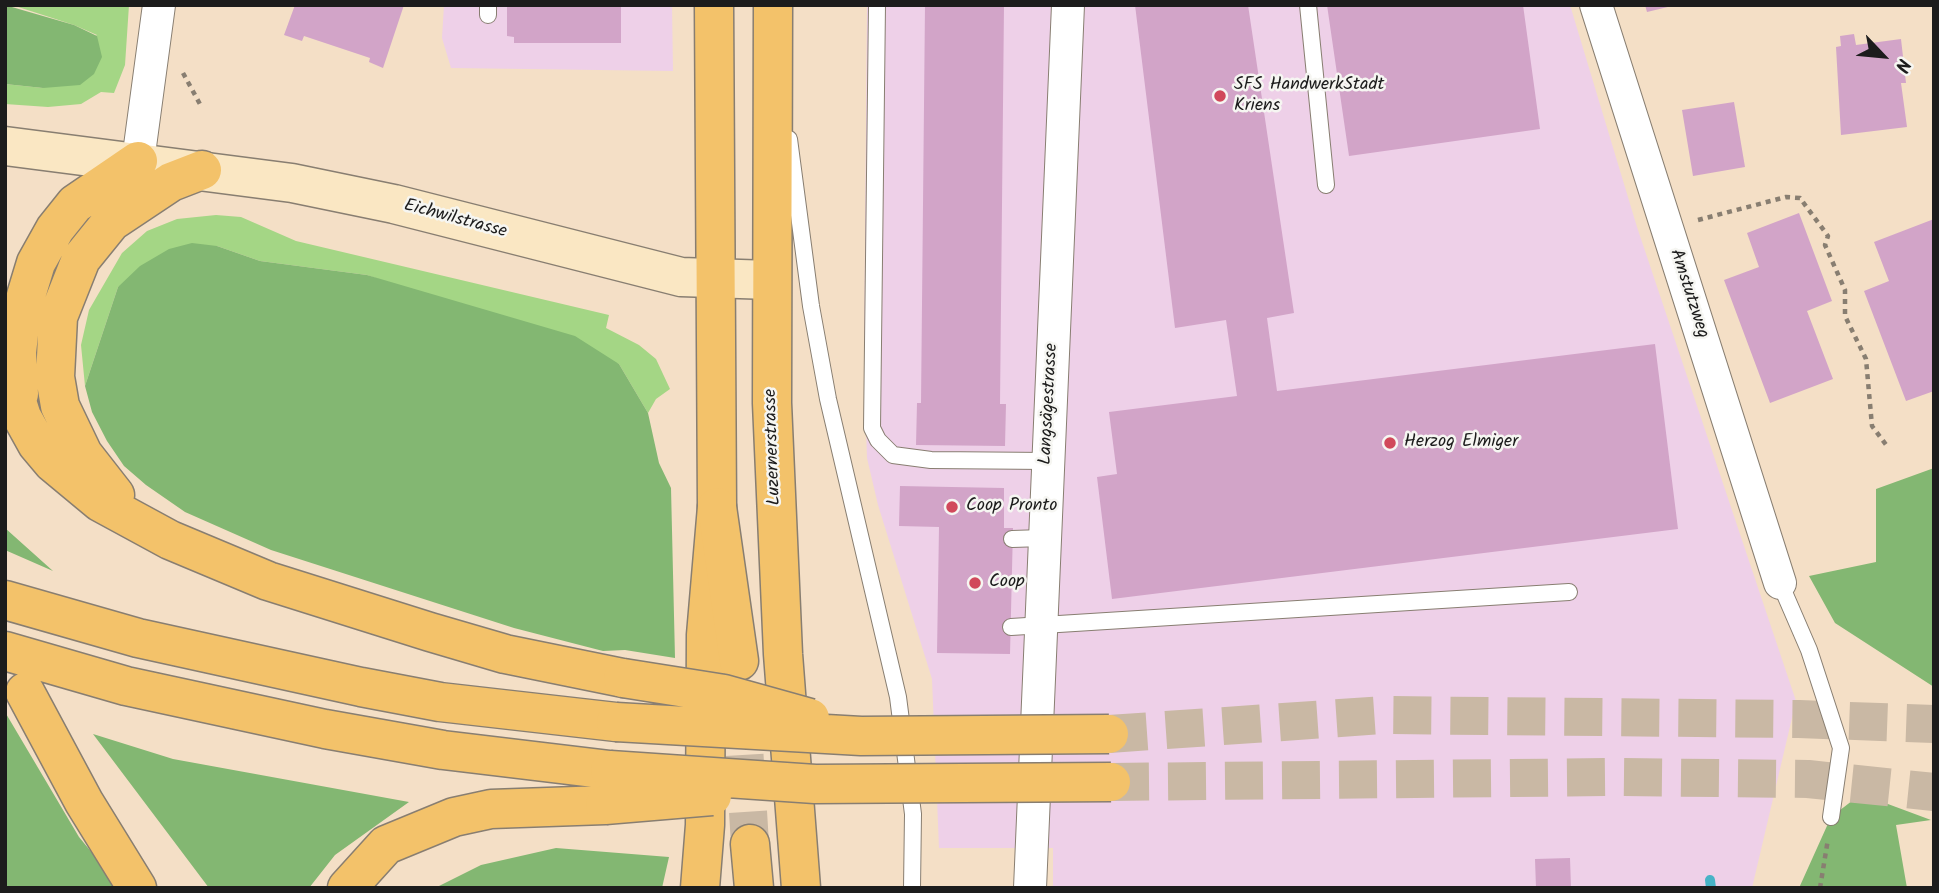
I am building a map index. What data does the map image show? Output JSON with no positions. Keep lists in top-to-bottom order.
{
  "streets": {
    "main road": ["Eichwilstrasse", "Luzernerstrasse"],
    "street": ["Amstutzweg", "Langsägestrasse"]
  },
  "crossings": [
    ["Eichwilstrasse", "Luzernerstrasse"]
  ],
  "places": [
    "SFS HandwerkStadt Kriens",
    "Herzog Elmiger",
    "Coop Pronto",
    "Coop"
  ],
  "north": "bottom right"
}
